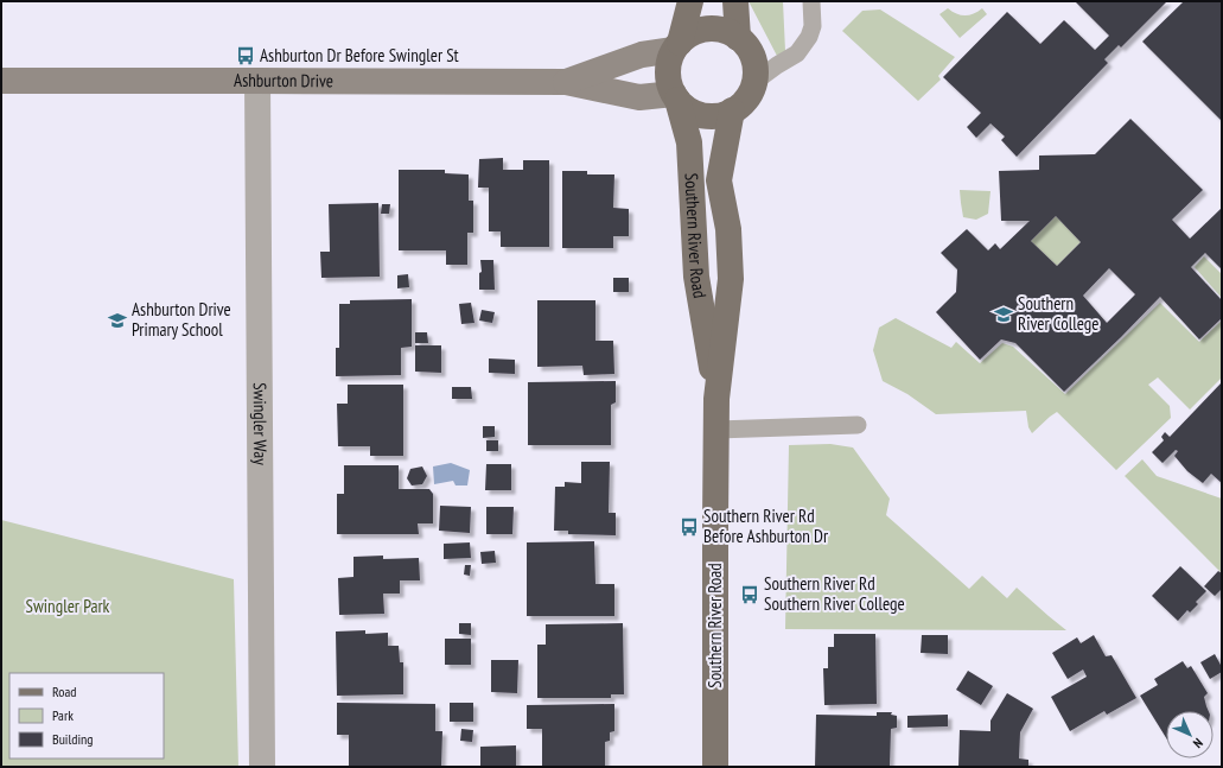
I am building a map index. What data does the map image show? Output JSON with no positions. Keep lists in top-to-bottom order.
{
  "streets": {
    "main road": ["Ashburton Drive", "Southern River Road"],
    "street": ["Swingler Way"]
  },
  "crossings": [
    ["Ashburton Drive", "Southern River Road"],
    ["Ashburton Drive", "Swingler Way"]
  ],
  "parks": ["Swingler Park"],
  "places": {
    "bus stop": ["Ashburton Dr Before Swingler St", "Southern River Rd Before Ashburton Dr", "Southern River Rd Southern River College"],
    "school or university": ["Southern River College", "Ashburton Drive Primary School"]
  },
  "legend": ["Road", "Park", "Building"],
  "north": "bottom right"
}
